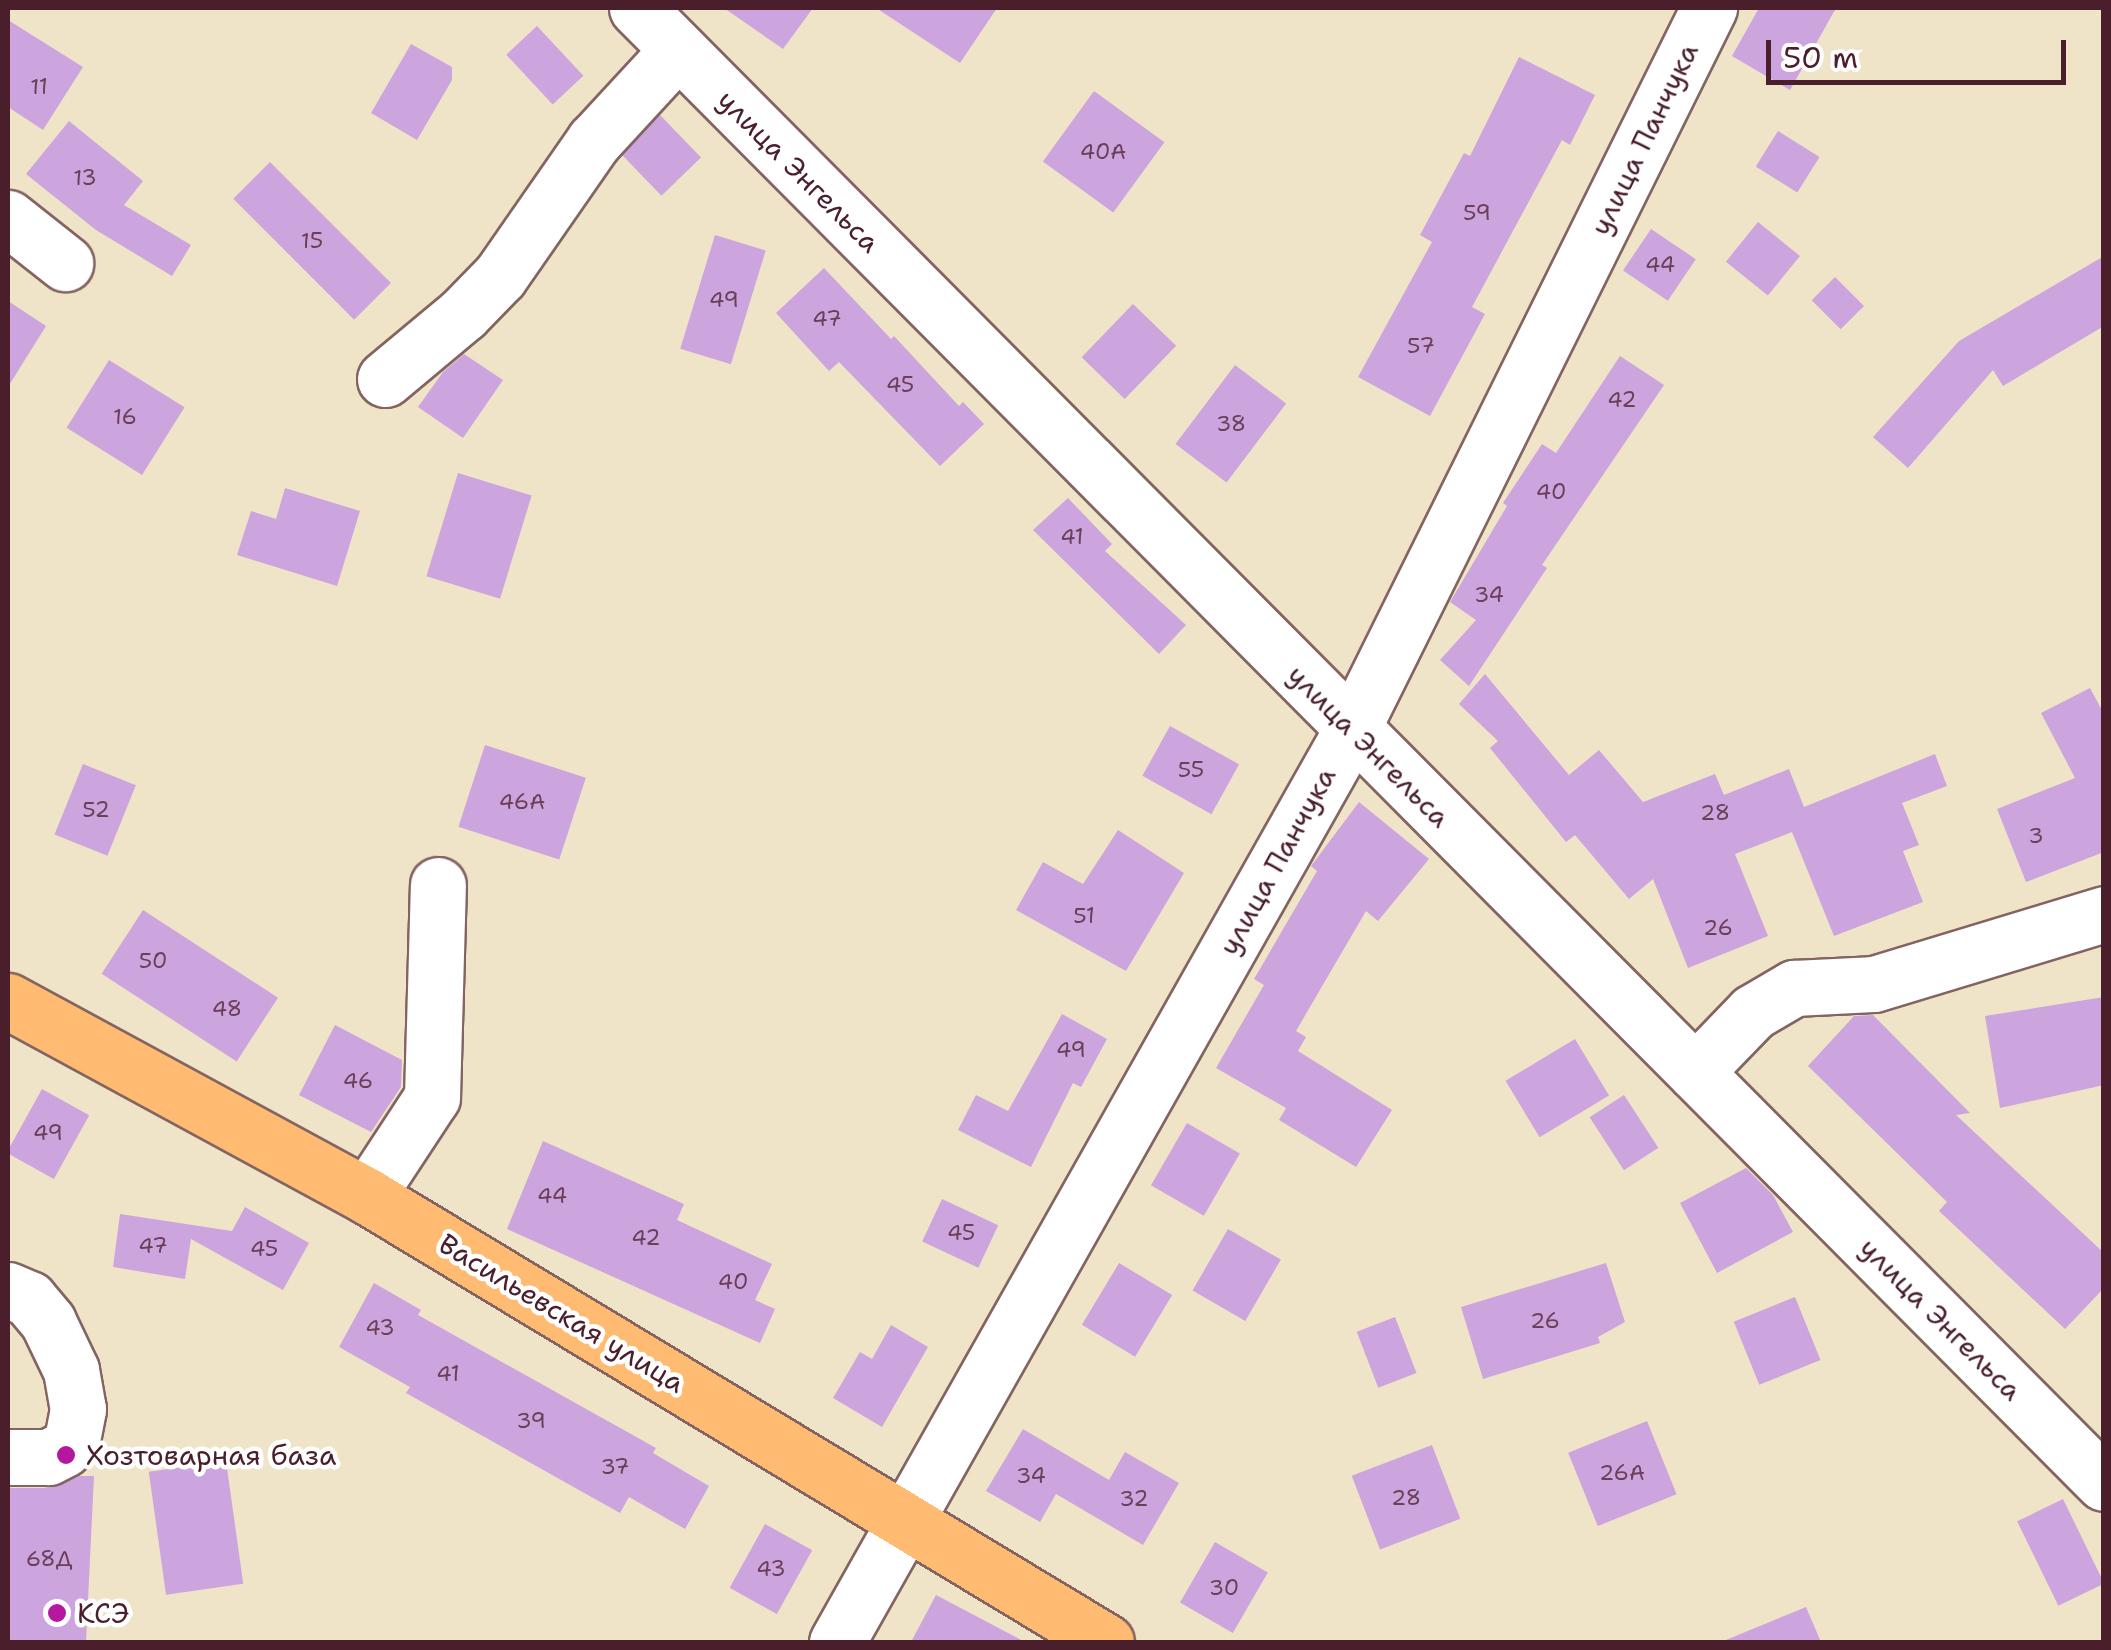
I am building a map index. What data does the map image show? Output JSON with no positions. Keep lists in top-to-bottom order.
{
  "streets": {
    "main road": ["Васильевская улица"],
    "street": ["улица Панчука", "улица Энгельса"]
  },
  "crossings": [
    ["улица Панчука", "улица Энгельса"],
    ["улица Панчука", "Васильевская улица"]
  ],
  "places": ["Хозтоварная база", "КСЭ"],
  "house_numbers": [
    "11",
    "40А",
    "13",
    "59",
    "15",
    "44",
    "49",
    "47",
    "57",
    "45",
    "42",
    "16",
    "38",
    "40",
    "41",
    "34",
    "55",
    "46А",
    "52",
    "28",
    "3",
    "51",
    "26",
    "50",
    "48",
    "49",
    "46",
    "49",
    "44",
    "45",
    "42",
    "47",
    "45",
    "40",
    "26",
    "43",
    "41",
    "39",
    "37",
    "26А",
    "34",
    "28",
    "32",
    "68Д",
    "43",
    "30"
  ],
  "scale_bar": "50 m"
}
